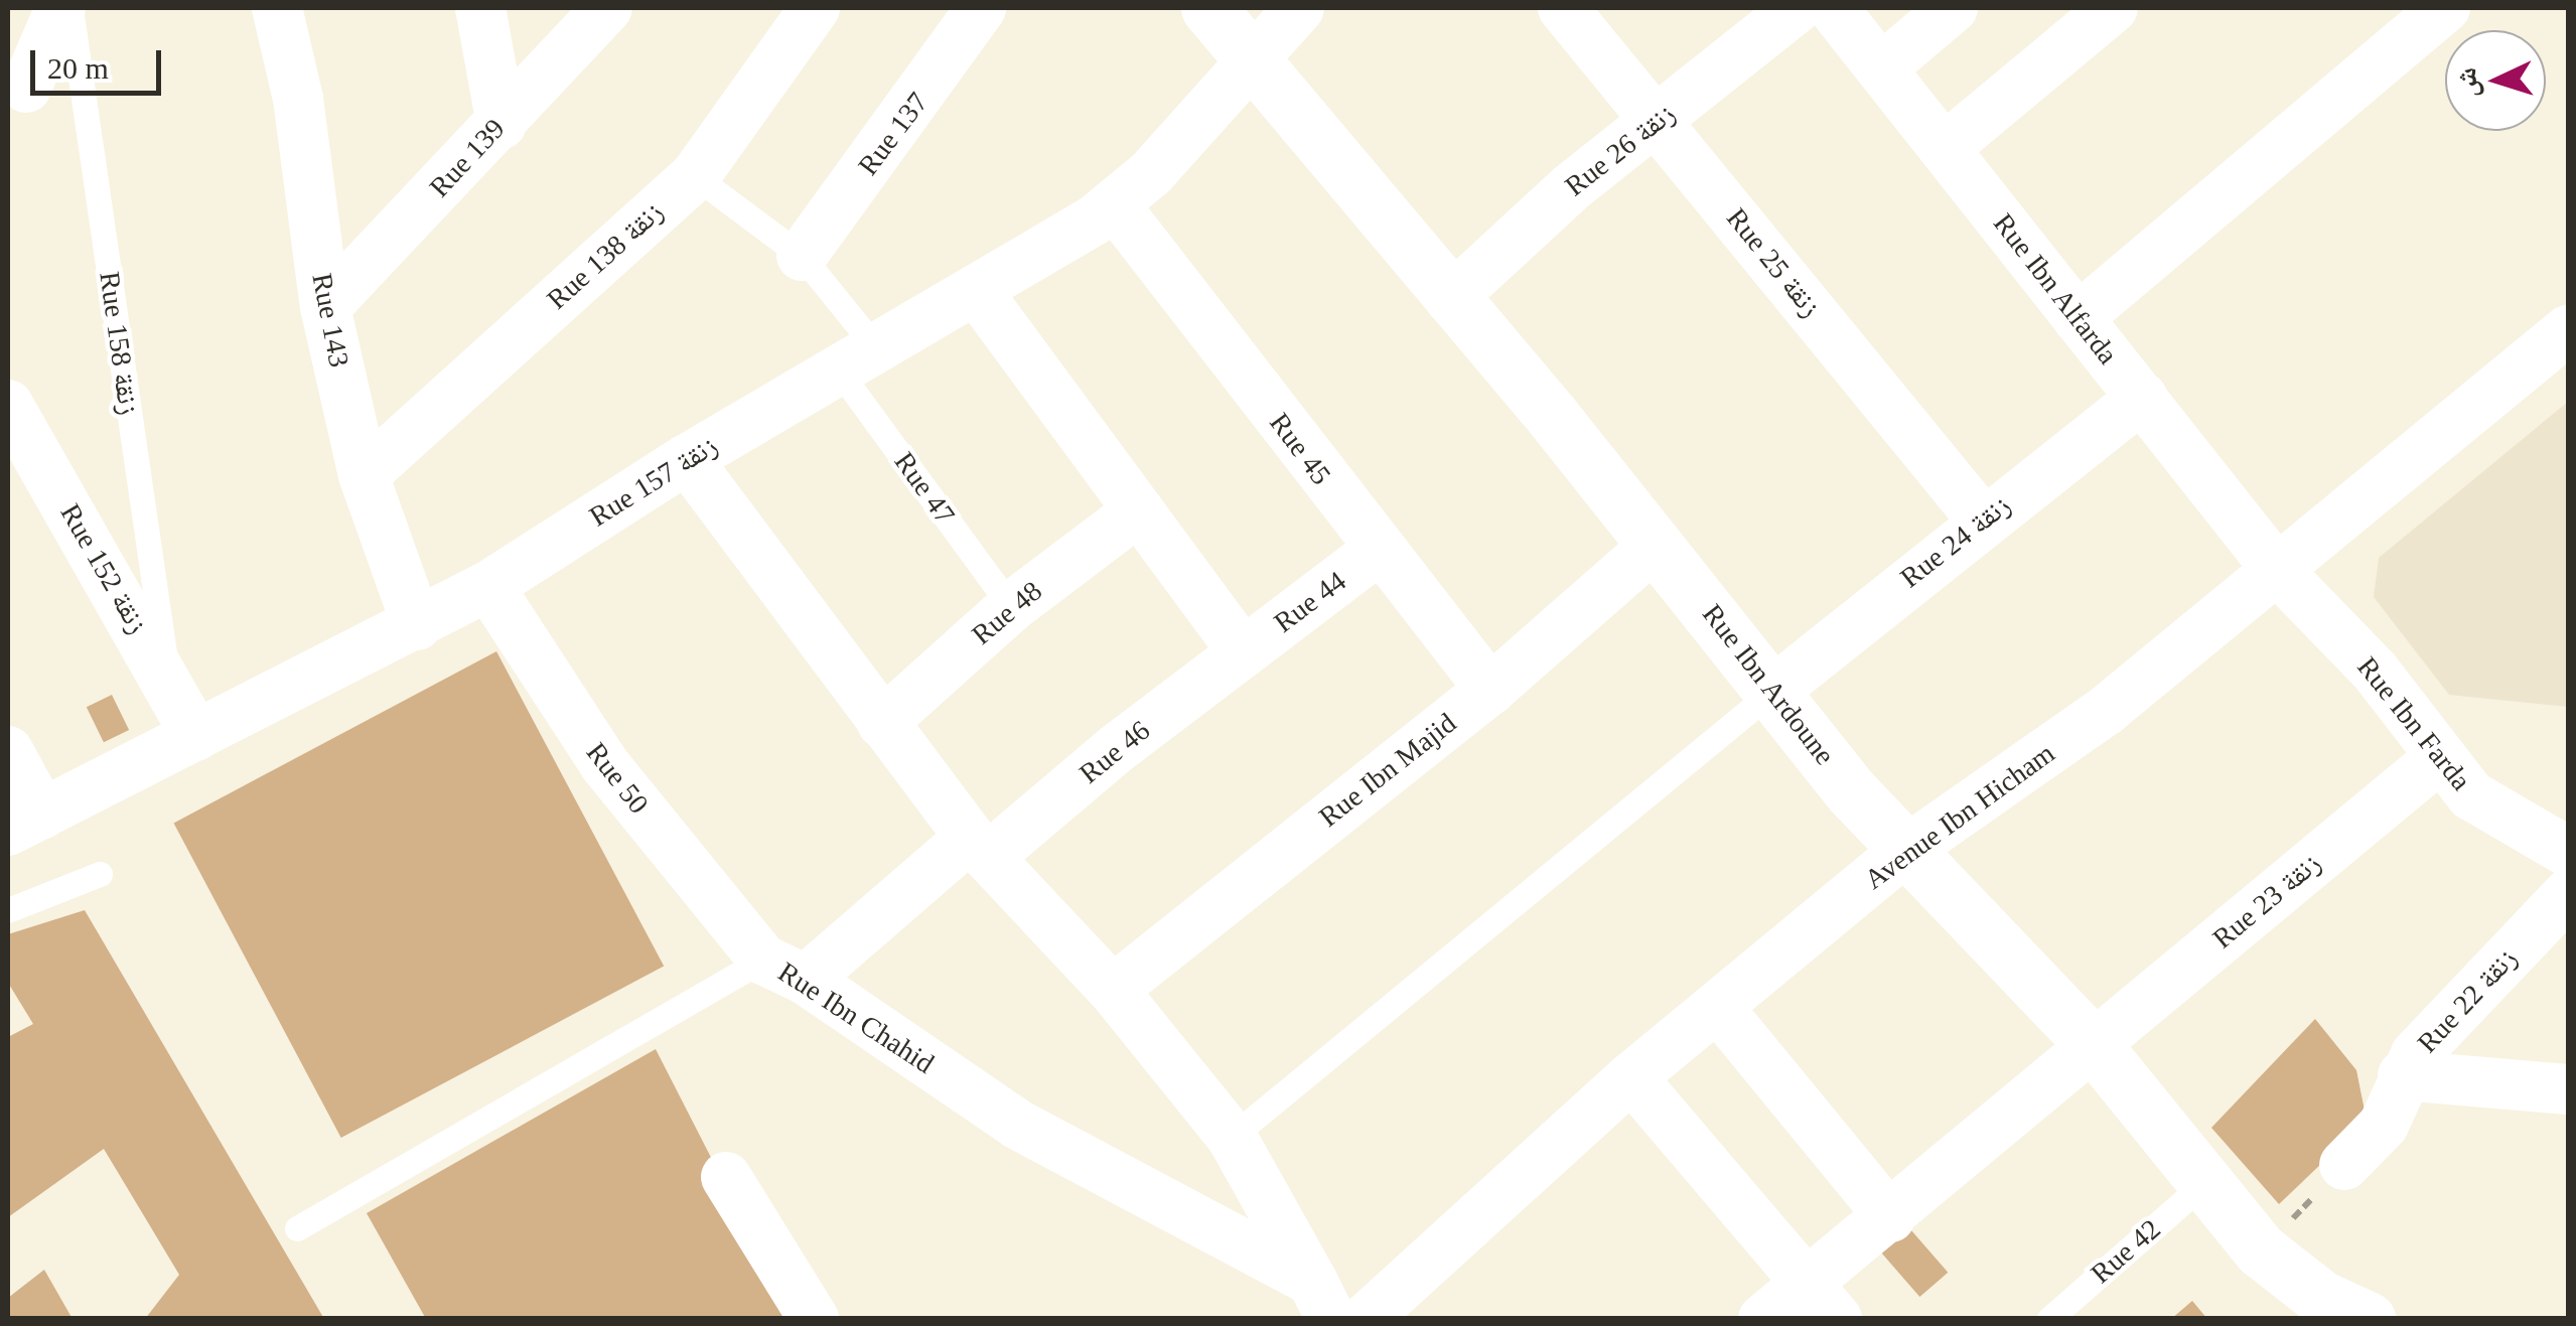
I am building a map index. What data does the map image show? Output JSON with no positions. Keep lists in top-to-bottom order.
{
  "streets": {
    "street": [
      "Rue 137",
      "Rue 26 زنقة",
      "Rue 139",
      "Rue 138 زنقة",
      "Rue 25 زنقة",
      "Rue Ibn Alfarda",
      "Rue 143",
      "Rue 45",
      "Rue 157 زنقة",
      "Rue 24 زنقة",
      "Rue 152 زنقة",
      "Rue 44",
      "Rue 48",
      "Rue Ibn Ardoune",
      "Rue Ibn Farda",
      "Rue 46",
      "Rue Ibn Majid",
      "Rue 50",
      "Avenue Ibn Hicham",
      "Rue 23 زنقة",
      "Rue 22 زنقة",
      "Rue Ibn Chahid"
    ],
    "lane": ["Rue 158 زنقة", "Rue 47", "Rue 42"]
  },
  "crossings": [
    ["Rue 137", "Rue 47"],
    ["Rue 26 زنقة", "Rue 25 زنقة"],
    ["Rue 26 زنقة", "Rue Ibn Ardoune"],
    ["Rue 139", "Rue 143"],
    ["Rue 138 زنقة", "Rue 143"],
    ["Rue 138 زنقة", "Rue 47"],
    ["Rue 25 زنقة", "Rue 24 زنقة"],
    ["Rue Ibn Alfarda", "Rue 24 زنقة"],
    ["Rue Ibn Alfarda", "Rue Ibn Farda"],
    ["Rue Ibn Alfarda", "Avenue Ibn Hicham"],
    ["Rue 143", "Rue 157 زنقة"],
    ["Rue 158 زنقة", "Rue 152 زنقة"],
    ["Rue 45", "Rue 157 زنقة"],
    ["Rue 45", "Rue 44"],
    ["Rue 45", "Rue Ibn Majid"],
    ["Rue 157 زنقة", "Rue 47"],
    ["Rue 157 زنقة", "Rue 152 زنقة"],
    ["Rue 157 زنقة", "Rue Ibn Ardoune"],
    ["Rue 157 زنقة", "Rue 50"],
    ["Rue 47", "Rue 48"],
    ["Rue 24 زنقة", "Rue Ibn Ardoune"],
    ["Rue 44", "Rue 46"],
    ["Rue Ibn Ardoune", "Rue Ibn Majid"],
    ["Rue Ibn Ardoune", "Avenue Ibn Hicham"],
    ["Rue Ibn Ardoune", "Rue 23 زنقة"],
    ["Rue Ibn Ardoune", "Rue 42"],
    ["Rue Ibn Farda", "Avenue Ibn Hicham"],
    ["Rue Ibn Farda", "Rue 23 زنقة"],
    ["Rue 46", "Rue 50"],
    ["Rue 46", "Rue Ibn Chahid"],
    ["Rue 50", "Rue Ibn Chahid"],
    ["Avenue Ibn Hicham", "Rue Ibn Chahid"]
  ],
  "scale_bar": "20 m",
  "north": "left"
}
